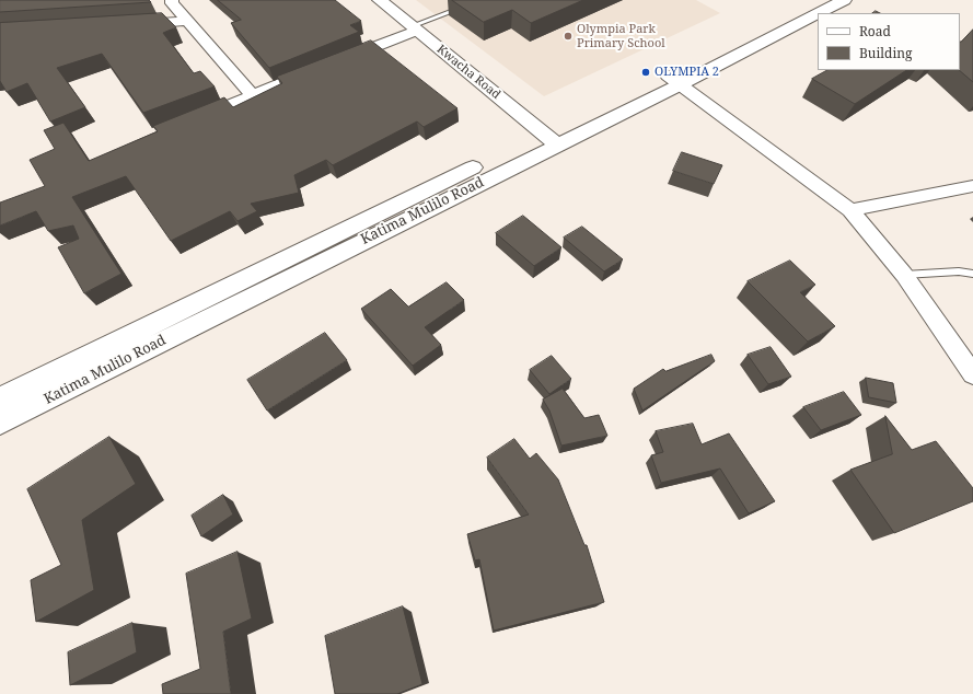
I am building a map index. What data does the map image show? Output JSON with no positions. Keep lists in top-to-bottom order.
{
  "streets": {
    "main road": ["Kwacha Road", "Katima Mulilo Road"]
  },
  "crossings": [
    ["Kwacha Road", "Katima Mulilo Road"]
  ],
  "places": ["Olympia Park Primary School", "OLYMPIA 2"],
  "legend": ["Road", "Building"]
}
